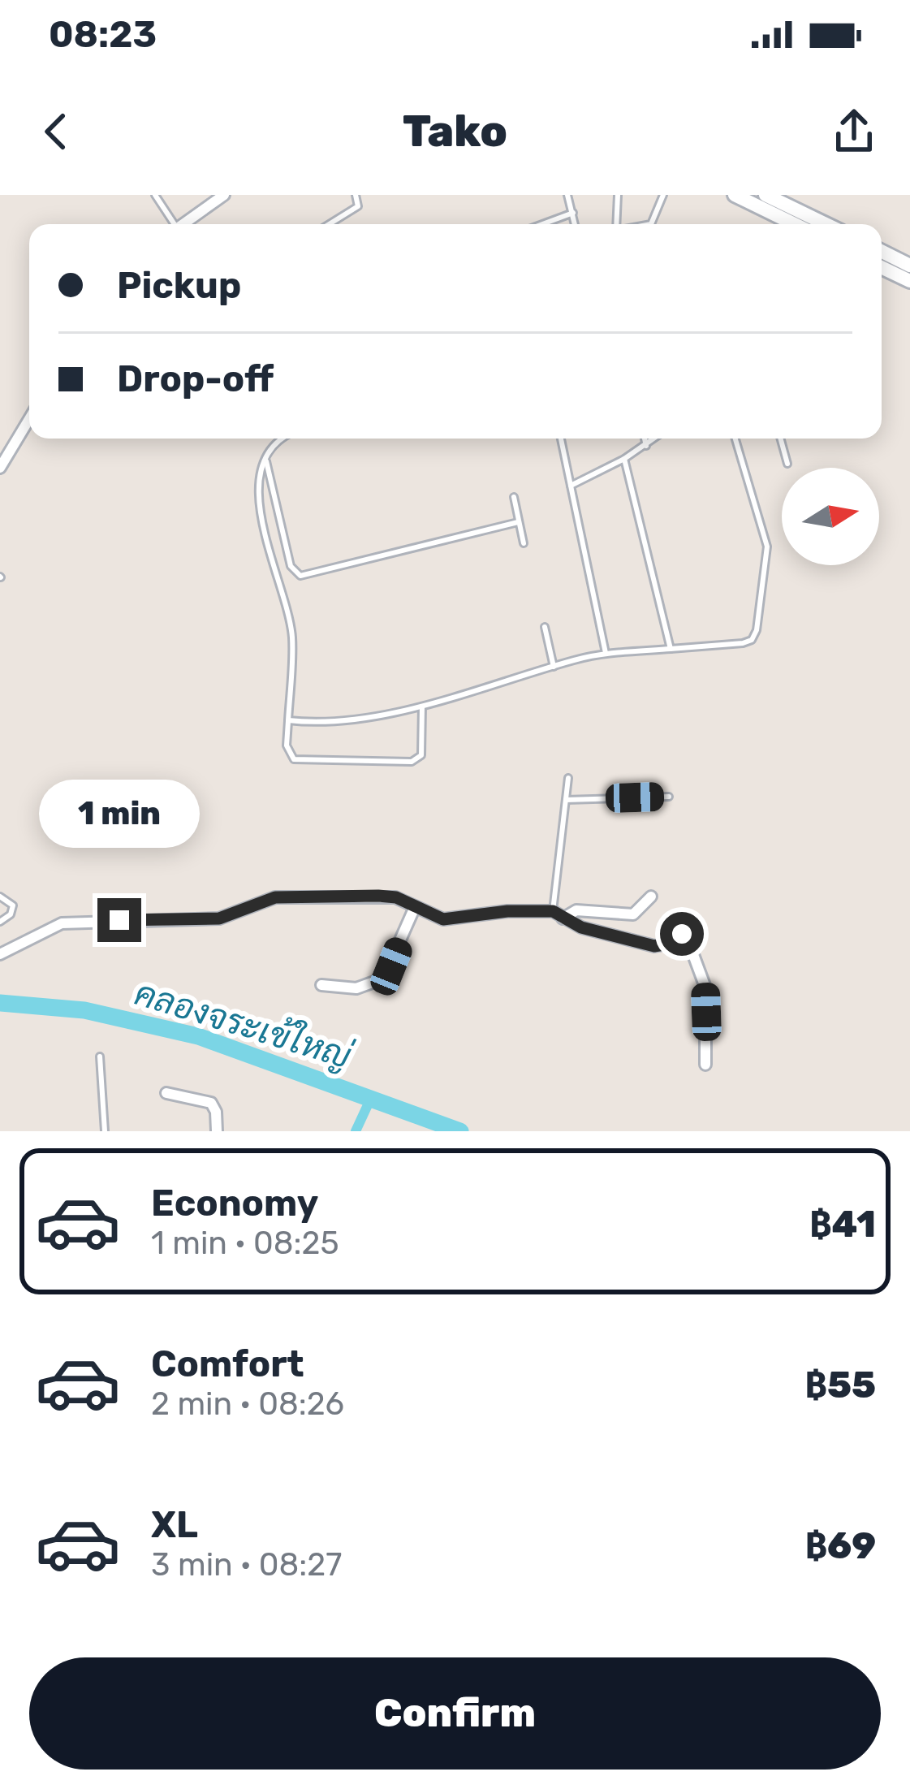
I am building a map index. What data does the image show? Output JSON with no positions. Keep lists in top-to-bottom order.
{
  "water": ["คลองจระเข้ใหญ่"],
  "north": "right",
  "page": {
    "status": "08:23",
    "header": "Tako",
    "banner": ["Pickup", "Drop-off"],
    "bubble": "1 min",
    "list": [
      {
        "name": "Economy",
        "note": "1 min · 08:25",
        "value": "฿41"
      },
      {
        "name": "Comfort",
        "note": "2 min · 08:26",
        "value": "฿55"
      },
      {
        "name": "XL",
        "note": "3 min · 08:27",
        "value": "฿69"
      }
    ],
    "buttons": "Confirm"
  }
}
